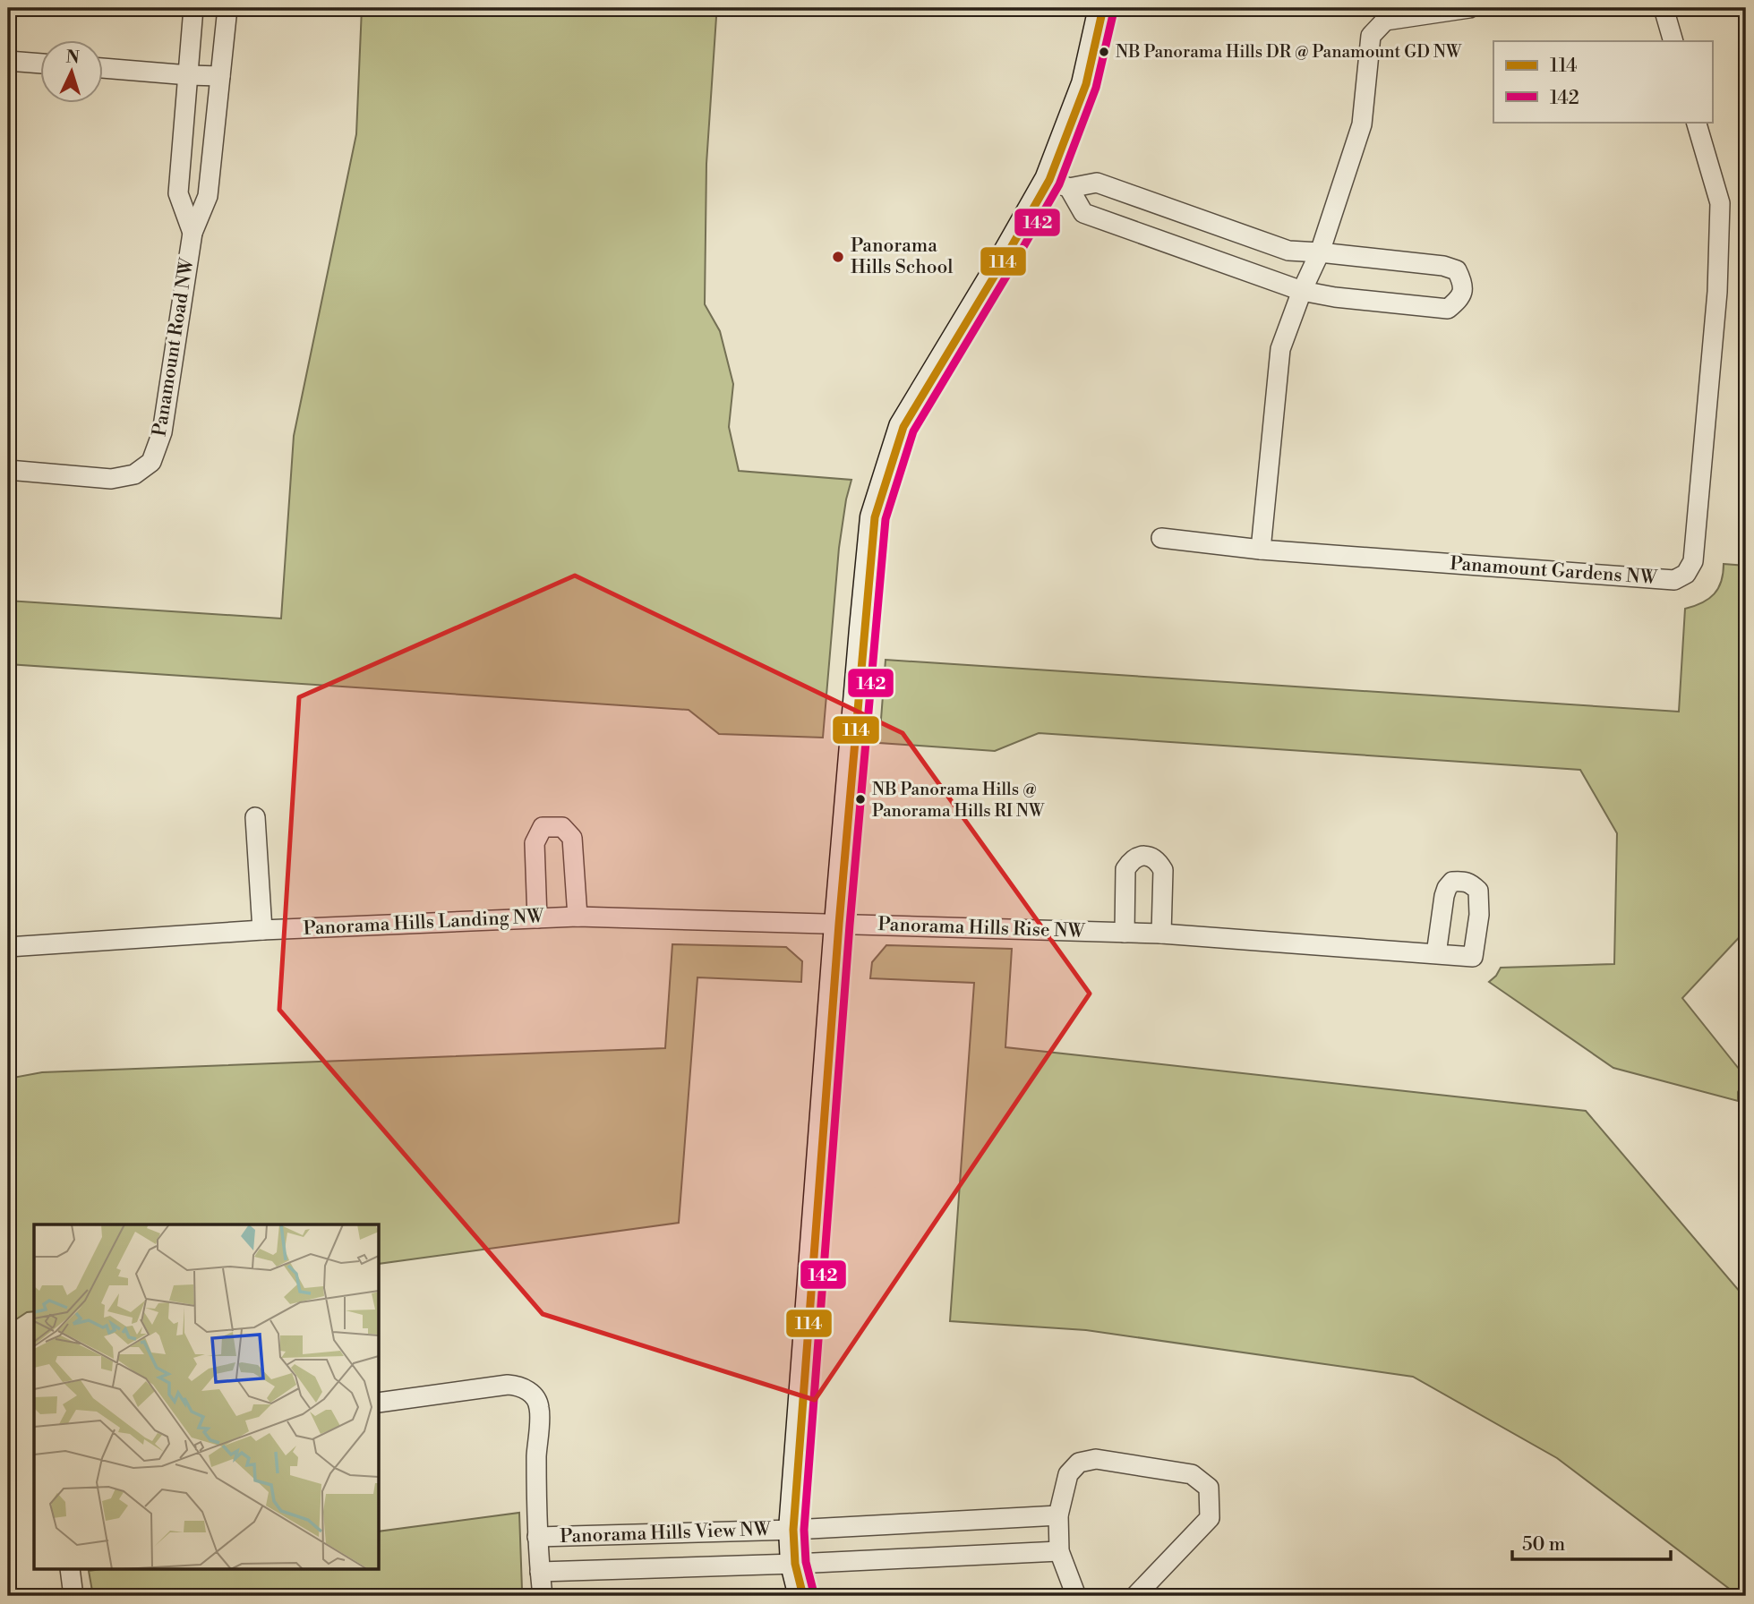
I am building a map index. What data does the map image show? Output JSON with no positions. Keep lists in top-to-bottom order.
{
  "streets": {
    "street": [
      "Panamount Road NW",
      "Panamount Gardens NW",
      "Panorama Hills Landing NW",
      "Panorama Hills Rise NW",
      "Panorama Hills View NW"
    ]
  },
  "crossings": [
    ["Panorama Hills Landing NW", "Panorama Hills Rise NW"]
  ],
  "places": ["NB Panorama Hills DR @ Panamount GD NW", "Panorama Hills School", "NB Panorama Hills @ Panorama Hills RI NW"],
  "lines": ["transit line 114", "transit line 142"],
  "legend": ["114", "142"],
  "scale_bar": "50 m",
  "north": "top"
}
